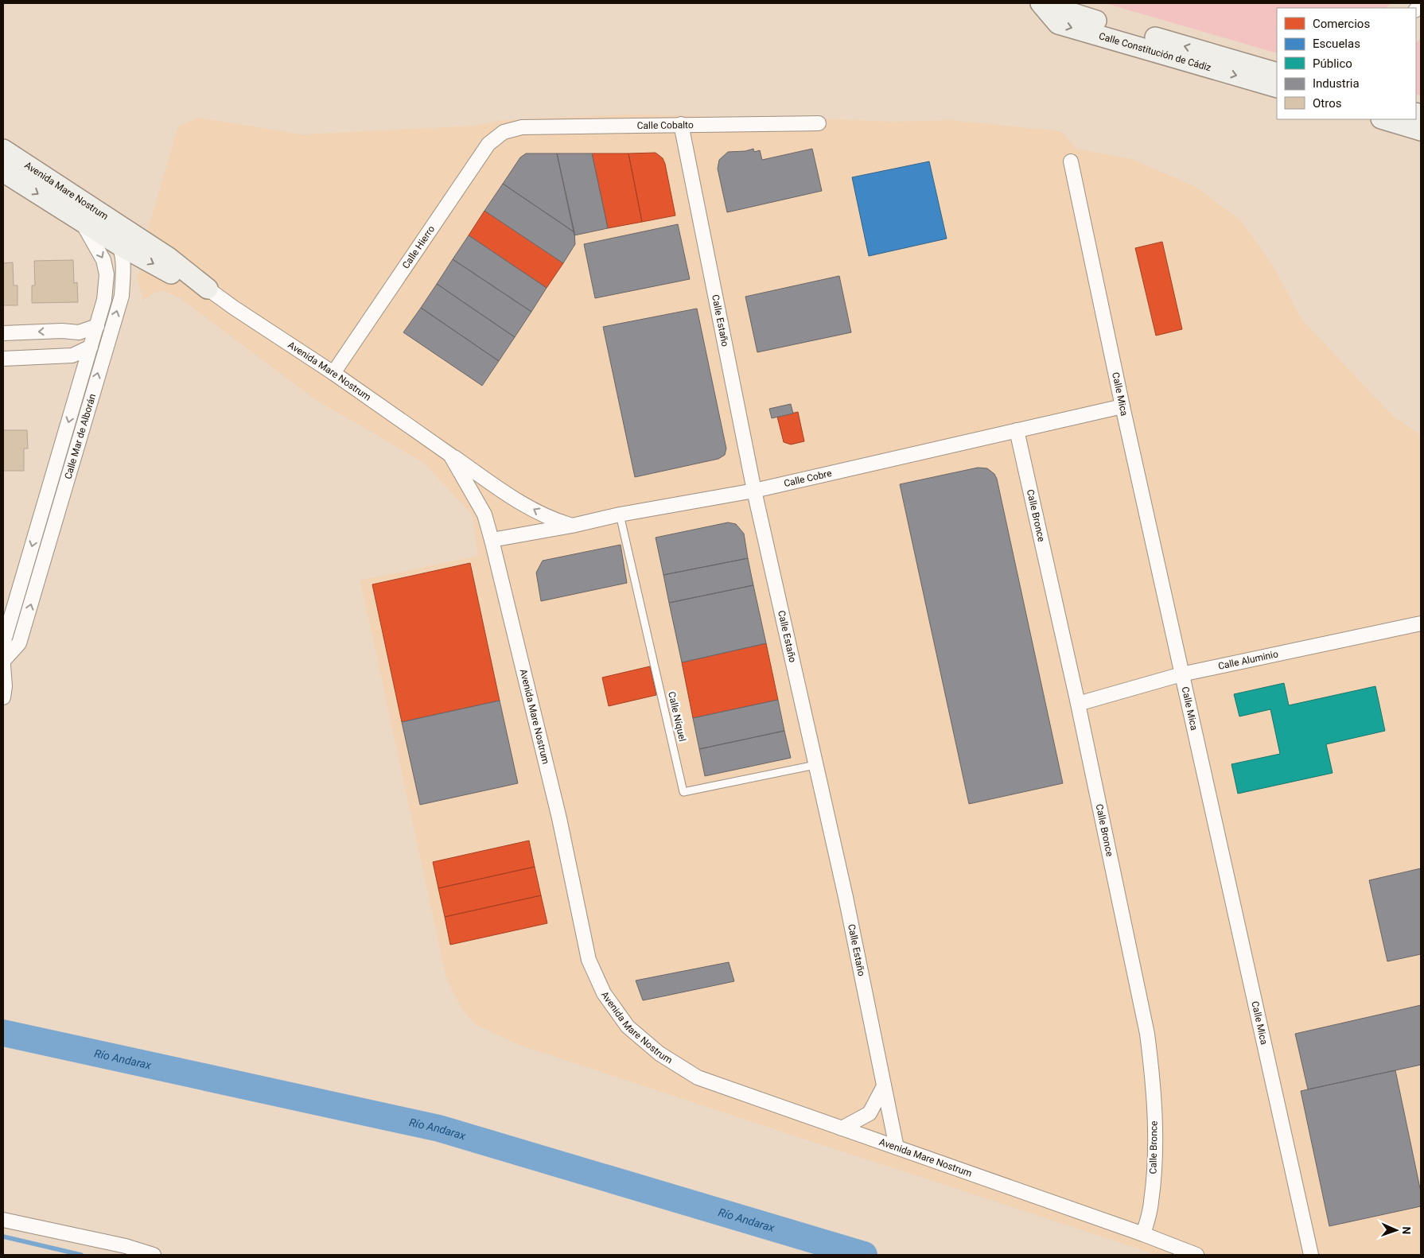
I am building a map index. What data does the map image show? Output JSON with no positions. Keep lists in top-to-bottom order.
{
  "streets": {
    "street": [
      "Calle Constitución de Cádiz",
      "Calle Cobalto",
      "Avenida Mare Nostrum",
      "Calle Hierro",
      "Calle Estaño",
      "Calle Mica",
      "Calle Mar de Alborán",
      "Calle Cobre",
      "Calle Bronce",
      "Calle Aluminio"
    ],
    "lane": ["Calle Níquel"]
  },
  "crossings": [
    ["Calle Cobalto", "Calle Hierro"],
    ["Calle Cobalto", "Calle Estaño"],
    ["Avenida Mare Nostrum", "Calle Hierro"],
    ["Avenida Mare Nostrum", "Calle Estaño"],
    ["Avenida Mare Nostrum", "Calle Mar de Alborán"],
    ["Avenida Mare Nostrum", "Calle Cobre"],
    ["Avenida Mare Nostrum", "Calle Bronce"],
    ["Calle Estaño", "Calle Cobre"],
    ["Calle Estaño", "Calle Níquel"],
    ["Calle Mica", "Calle Cobre"],
    ["Calle Mica", "Calle Aluminio"],
    ["Calle Cobre", "Calle Bronce"],
    ["Calle Cobre", "Calle Níquel"],
    ["Calle Bronce", "Calle Aluminio"]
  ],
  "water": ["Río Andarax"],
  "legend": [
    "Comercios",
    "Escuelas",
    "Público",
    "Industria",
    "Otros"
  ],
  "north": "right"
}
